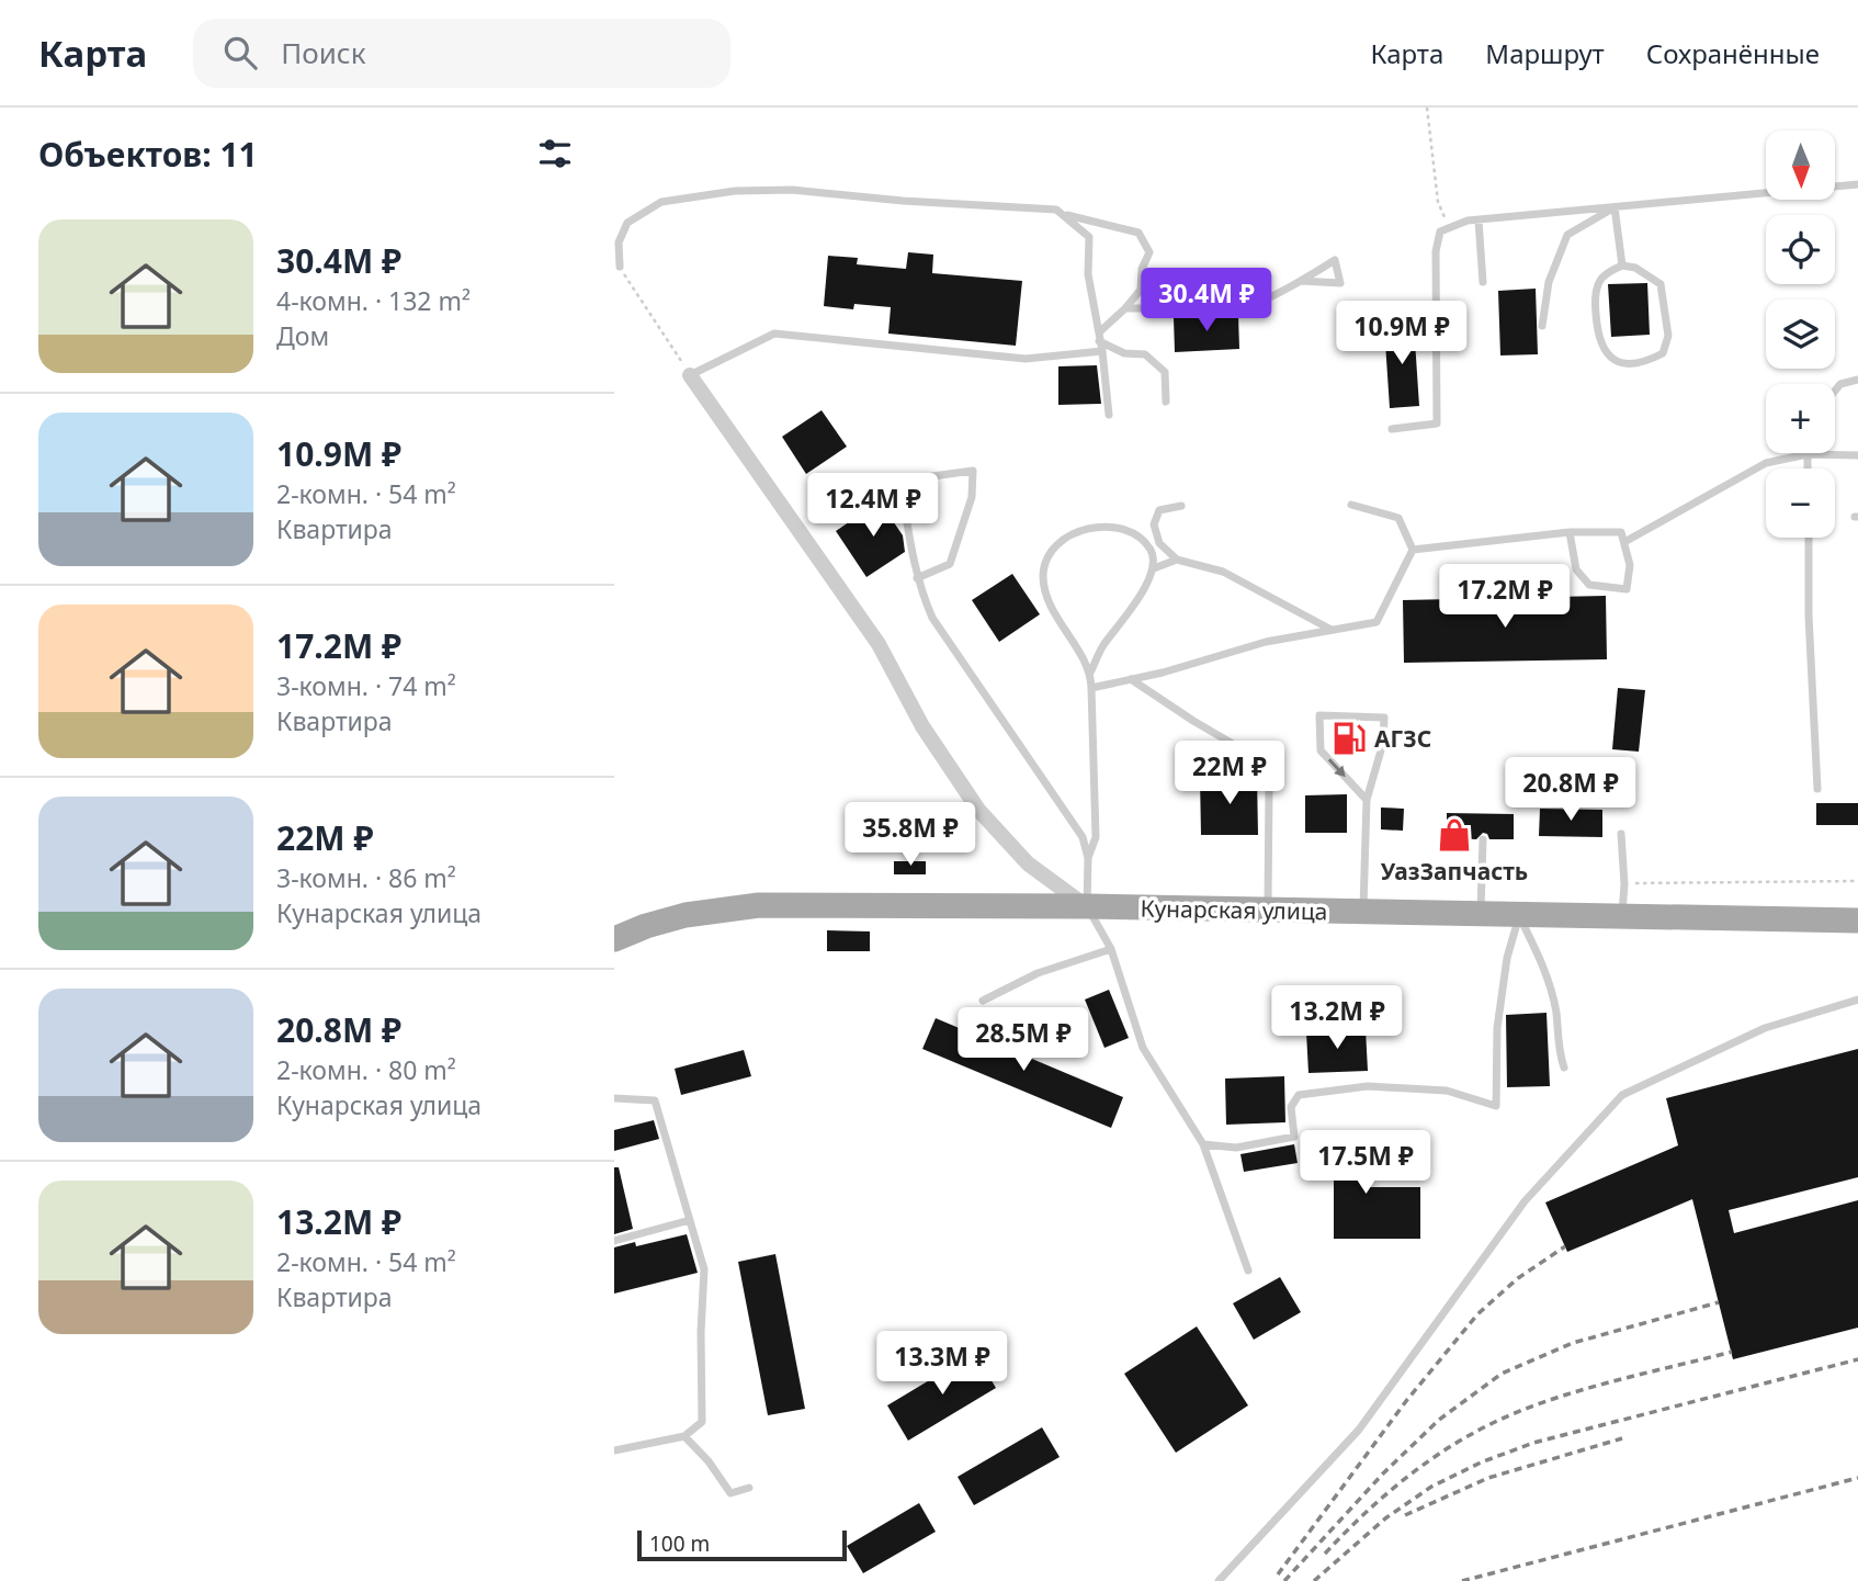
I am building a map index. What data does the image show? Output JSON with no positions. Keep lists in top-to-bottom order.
{
  "streets": {
    "main road": ["Кунарская улица"]
  },
  "places": {
    "fuel station": ["АГЗС"],
    "shop": ["УазЗапчасть"]
  },
  "scale_bar": "100 m",
  "north": "bottom",
  "page": {
    "header": "Карта",
    "search": "Поиск",
    "nav": ["Карта", "Маршрут", "Сохранённые"],
    "heading": "Объектов: 11",
    "map_buttons": ["+", "−"],
    "list": [
      {
        "name": "30.4M ₽",
        "note": "4-комн. · 132 m² · Дом"
      },
      {
        "name": "10.9M ₽",
        "note": "2-комн. · 54 m² · Квартира"
      },
      {
        "name": "17.2M ₽",
        "note": "3-комн. · 74 m² · Квартира"
      },
      {
        "name": "22M ₽",
        "note": "3-комн. · 86 m² · Кунарская улица"
      },
      {
        "name": "20.8M ₽",
        "note": "2-комн. · 80 m² · Кунарская улица"
      },
      {
        "name": "13.2M ₽",
        "note": "2-комн. · 54 m² · Квартира"
      }
    ],
    "price": [
      "30.4M ₽",
      "10.9M ₽",
      "12.4M ₽",
      "17.2M ₽",
      "22M ₽",
      "20.8M ₽",
      "35.8M ₽",
      "13.2M ₽",
      "28.5M ₽",
      "17.5M ₽",
      "13.3M ₽"
    ],
    "scale": "100 m"
  }
}
